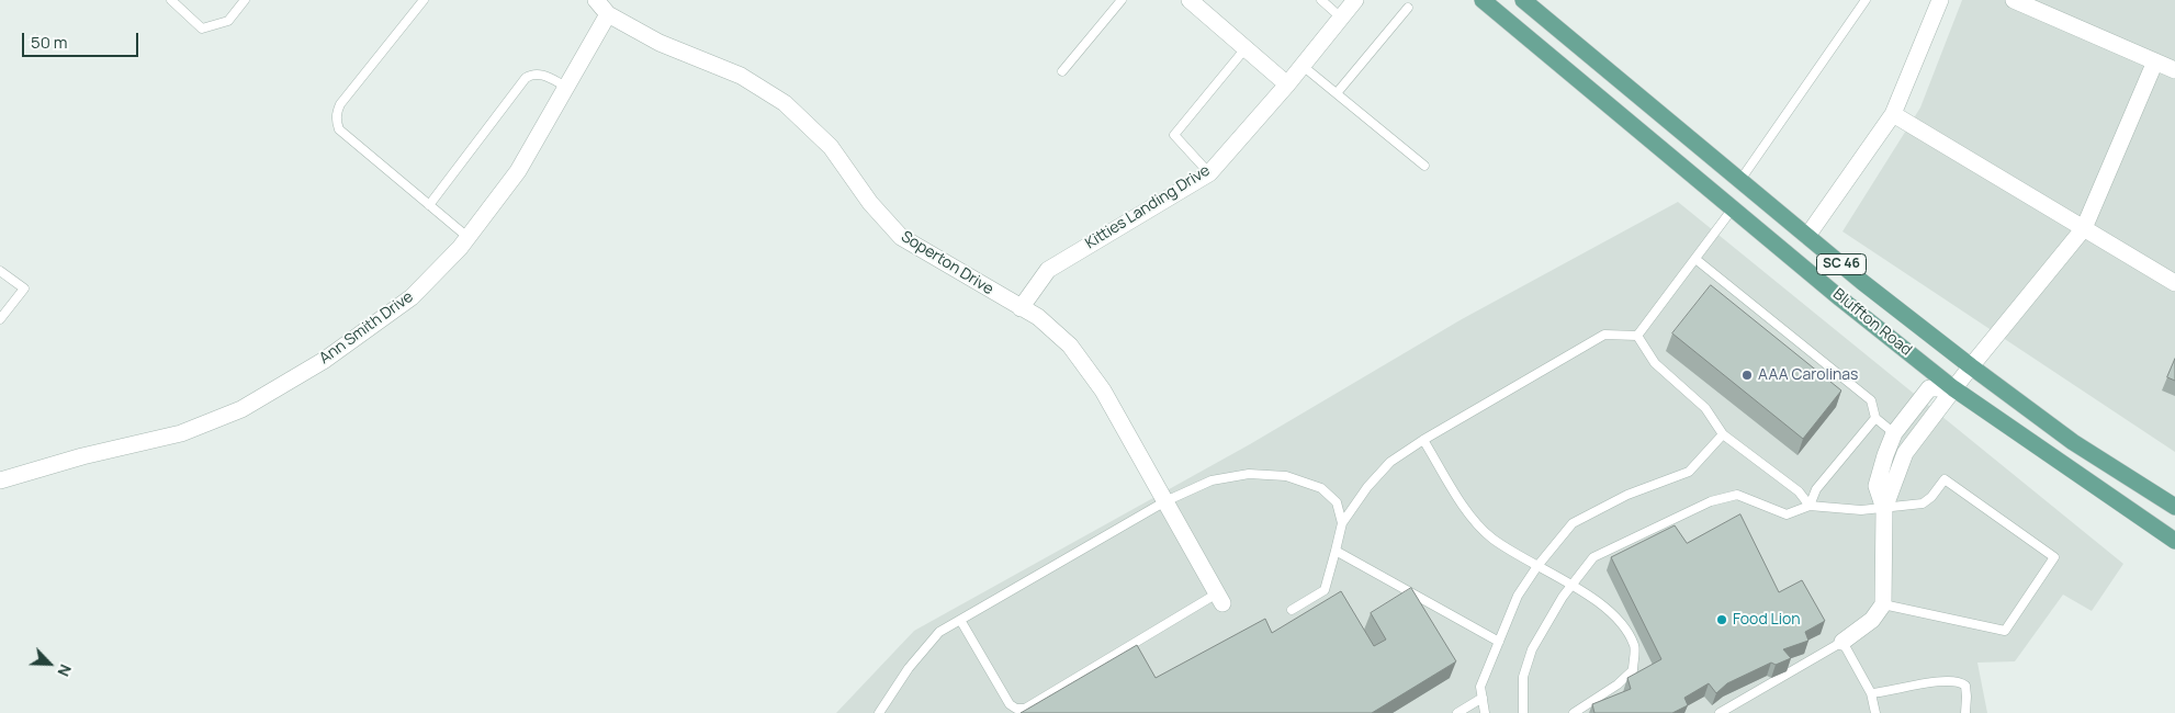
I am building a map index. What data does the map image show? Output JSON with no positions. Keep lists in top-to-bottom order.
{
  "streets": {
    "main road": ["SC 46", "Bluffton Road"],
    "street": ["Kitties Landing Drive", "Soperton Drive", "Ann Smith Drive"]
  },
  "crossings": [
    ["Kitties Landing Drive", "Soperton Drive"],
    ["Soperton Drive", "Ann Smith Drive"]
  ],
  "places": ["AAA Carolinas", "Food Lion"],
  "scale_bar": "50 m",
  "north": "bottom right"
}
